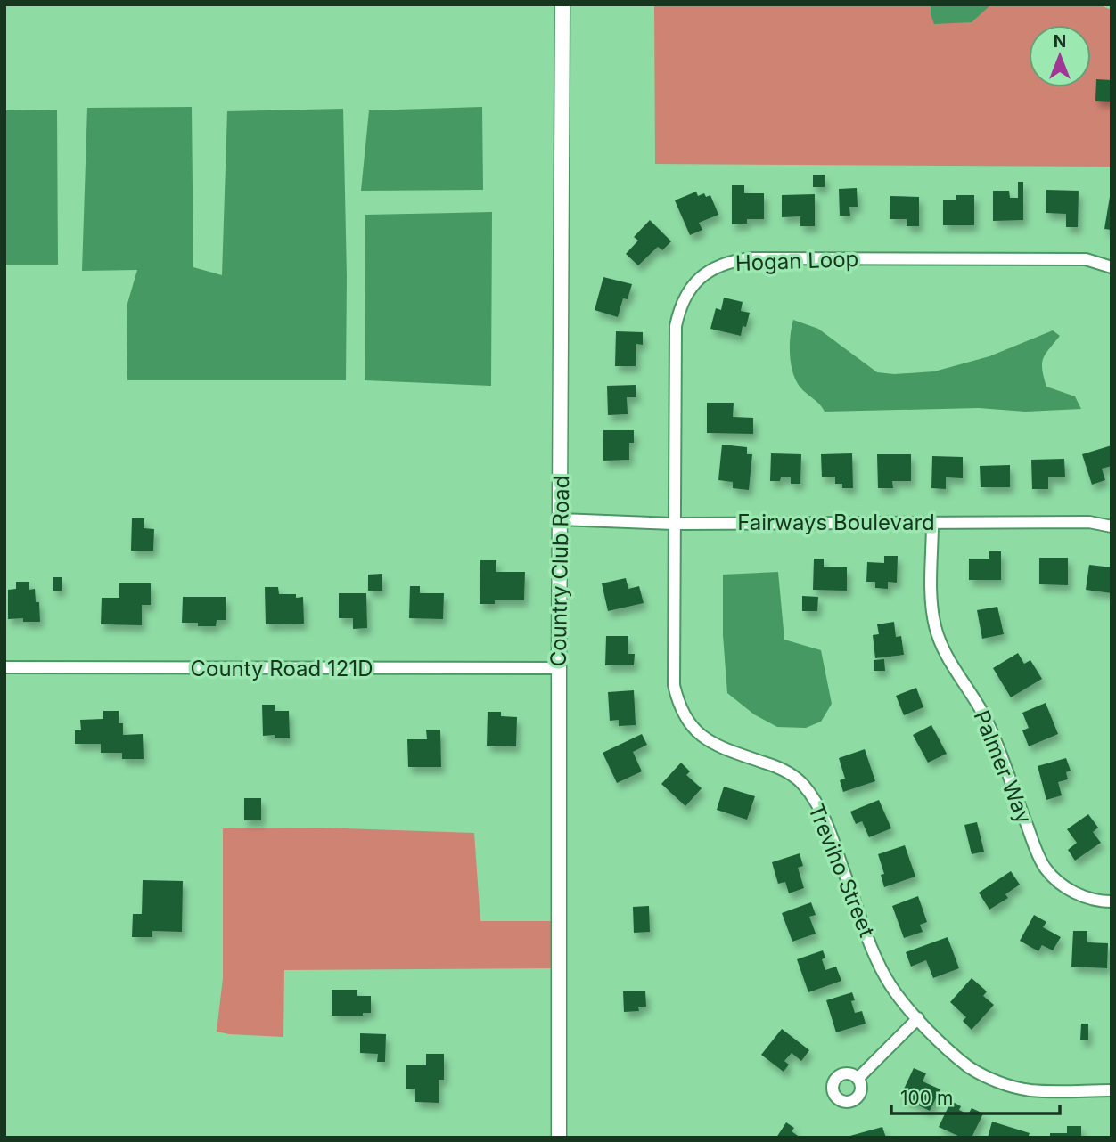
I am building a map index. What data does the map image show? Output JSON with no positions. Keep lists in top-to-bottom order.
{
  "streets": {
    "street": [
      "Hogan Loop",
      "Fairways Boulevard",
      "Country Club Road",
      "County Road 121D",
      "Palmer Way",
      "Treviho Street"
    ]
  },
  "crossings": [
    ["Hogan Loop", "Fairways Boulevard"],
    ["Hogan Loop", "Treviho Street"],
    ["Fairways Boulevard", "Country Club Road"],
    ["Fairways Boulevard", "Palmer Way"],
    ["Fairways Boulevard", "Treviho Street"],
    ["Country Club Road", "County Road 121D"]
  ],
  "scale_bar": "100 m",
  "north": "top"
}
